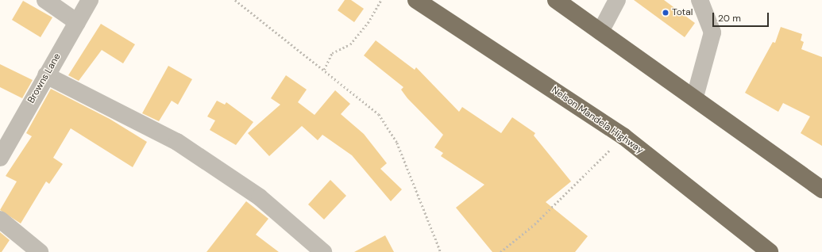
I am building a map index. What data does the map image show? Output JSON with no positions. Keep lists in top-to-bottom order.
{
  "streets": {
    "highway": ["Nelson Mandela Highway"],
    "street": ["Browns Lane"]
  },
  "places": ["Total"],
  "scale_bar": "20 m"
}
